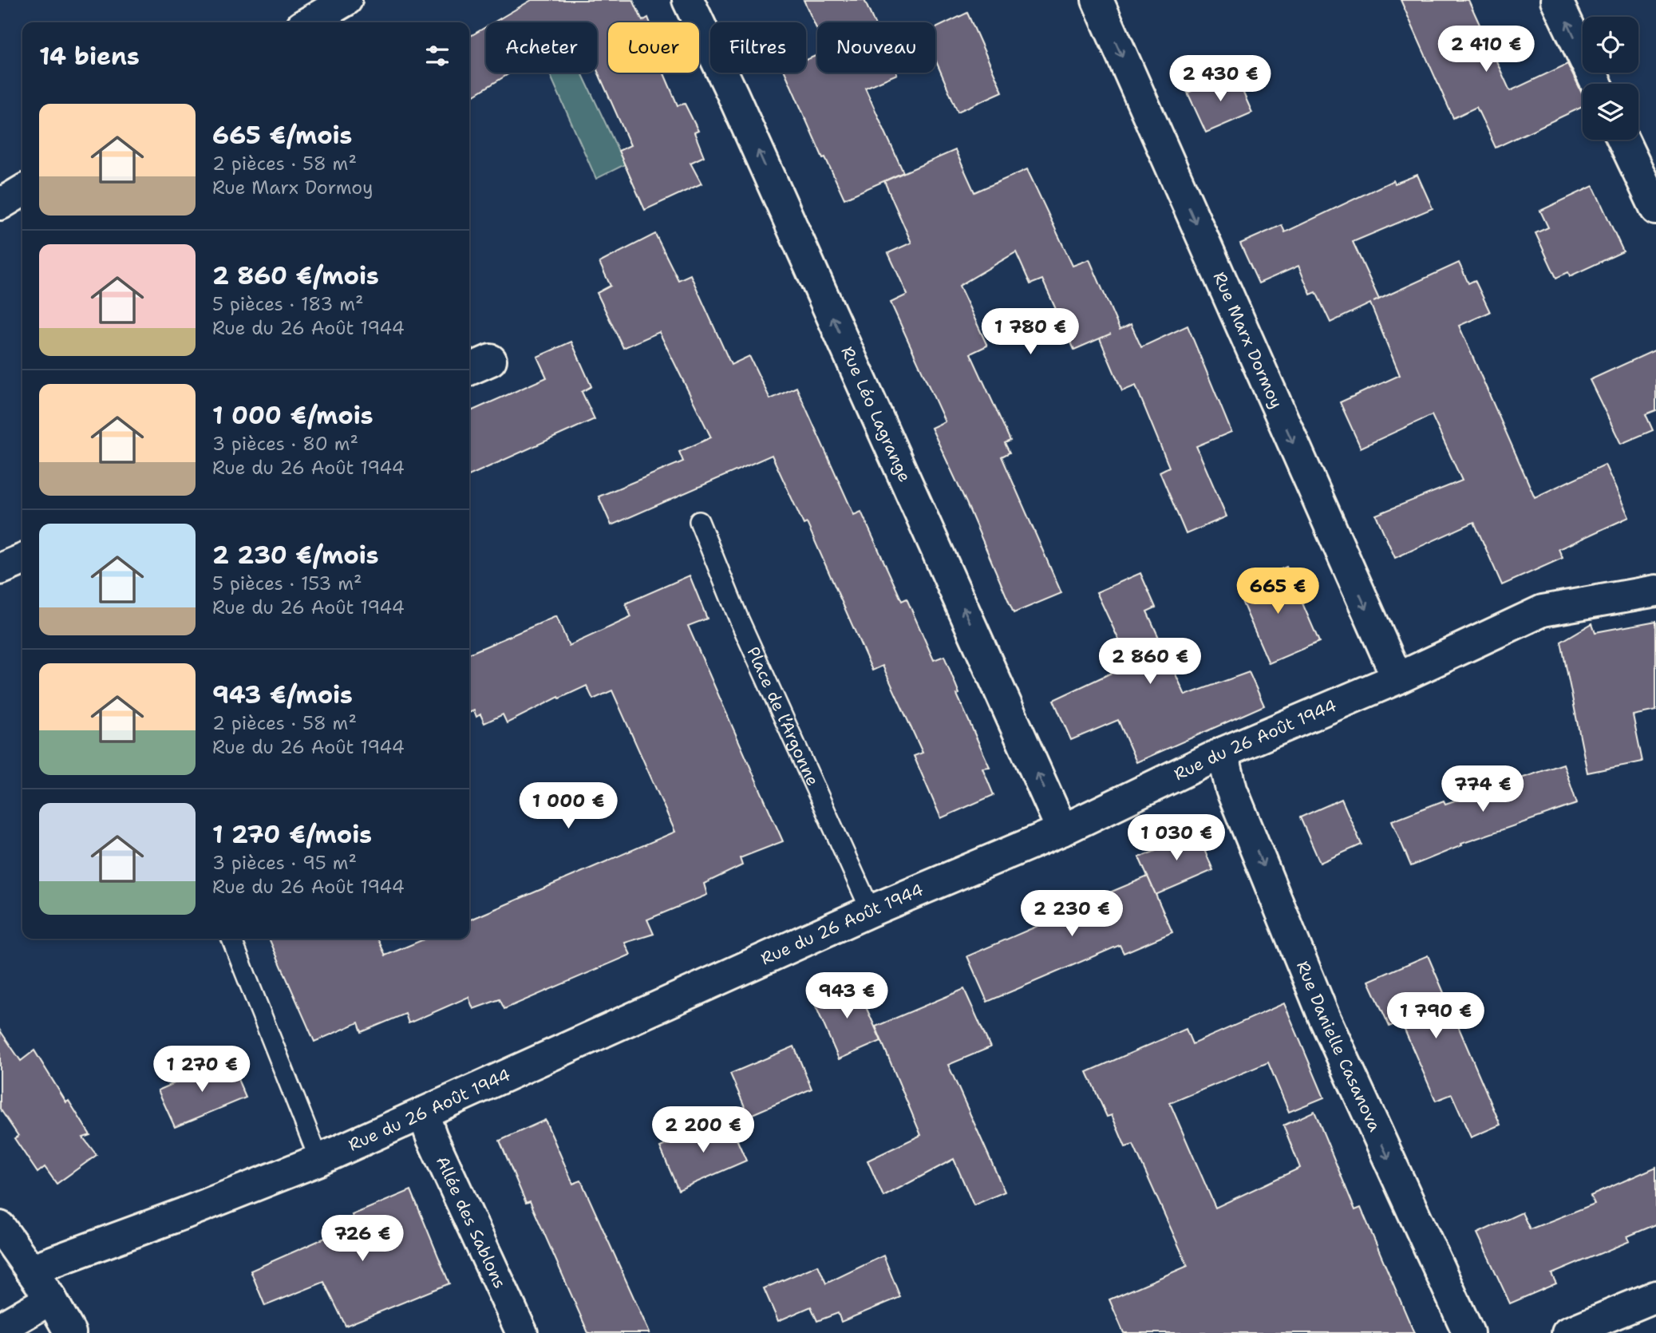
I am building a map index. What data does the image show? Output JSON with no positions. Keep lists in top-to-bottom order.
{
  "streets": {
    "street": [
      "Rue Marx Dormoy",
      "Rue Léo Lagrange",
      "Rue du 26 Août 1944",
      "Rue Danielle Casanova",
      "Allée des Sablons"
    ],
    "lane": ["Place de l’Argonne"]
  },
  "crossings": [
    ["Rue Marx Dormoy", "Rue du 26 Août 1944"],
    ["Rue Léo Lagrange", "Rue du 26 Août 1944"],
    ["Place de l’Argonne", "Rue du 26 Août 1944"],
    ["Rue du 26 Août 1944", "Rue Danielle Casanova"],
    ["Rue du 26 Août 1944", "Allée des Sablons"]
  ],
  "one_way": ["Rue Marx Dormoy", "Rue Léo Lagrange", "Rue Danielle Casanova"],
  "page": {
    "chip": [
      "Acheter",
      "Louer",
      "Filtres",
      "Nouveau"
    ],
    "heading": "14 biens",
    "price": [
      "2 410 €",
      "2 430 €",
      "1 780 €",
      "665 €",
      "2 860 €",
      "774 €",
      "1 000 €",
      "1 030 €",
      "2 230 €",
      "943 €",
      "1 790 €",
      "1 270 €",
      "2 200 €",
      "726 €"
    ],
    "list": [
      {
        "name": "665 €/mois",
        "note": "2 pièces · 58 m² · Rue Marx Dormoy"
      },
      {
        "name": "2 860 €/mois",
        "note": "5 pièces · 183 m² · Rue du 26 Août 1944"
      },
      {
        "name": "1 000 €/mois",
        "note": "3 pièces · 80 m² · Rue du 26 Août 1944"
      },
      {
        "name": "2 230 €/mois",
        "note": "5 pièces · 153 m² · Rue du 26 Août 1944"
      },
      {
        "name": "943 €/mois",
        "note": "2 pièces · 58 m² · Rue du 26 Août 1944"
      },
      {
        "name": "1 270 €/mois",
        "note": "3 pièces · 95 m² · Rue du 26 Août 1944"
      }
    ]
  }
}
